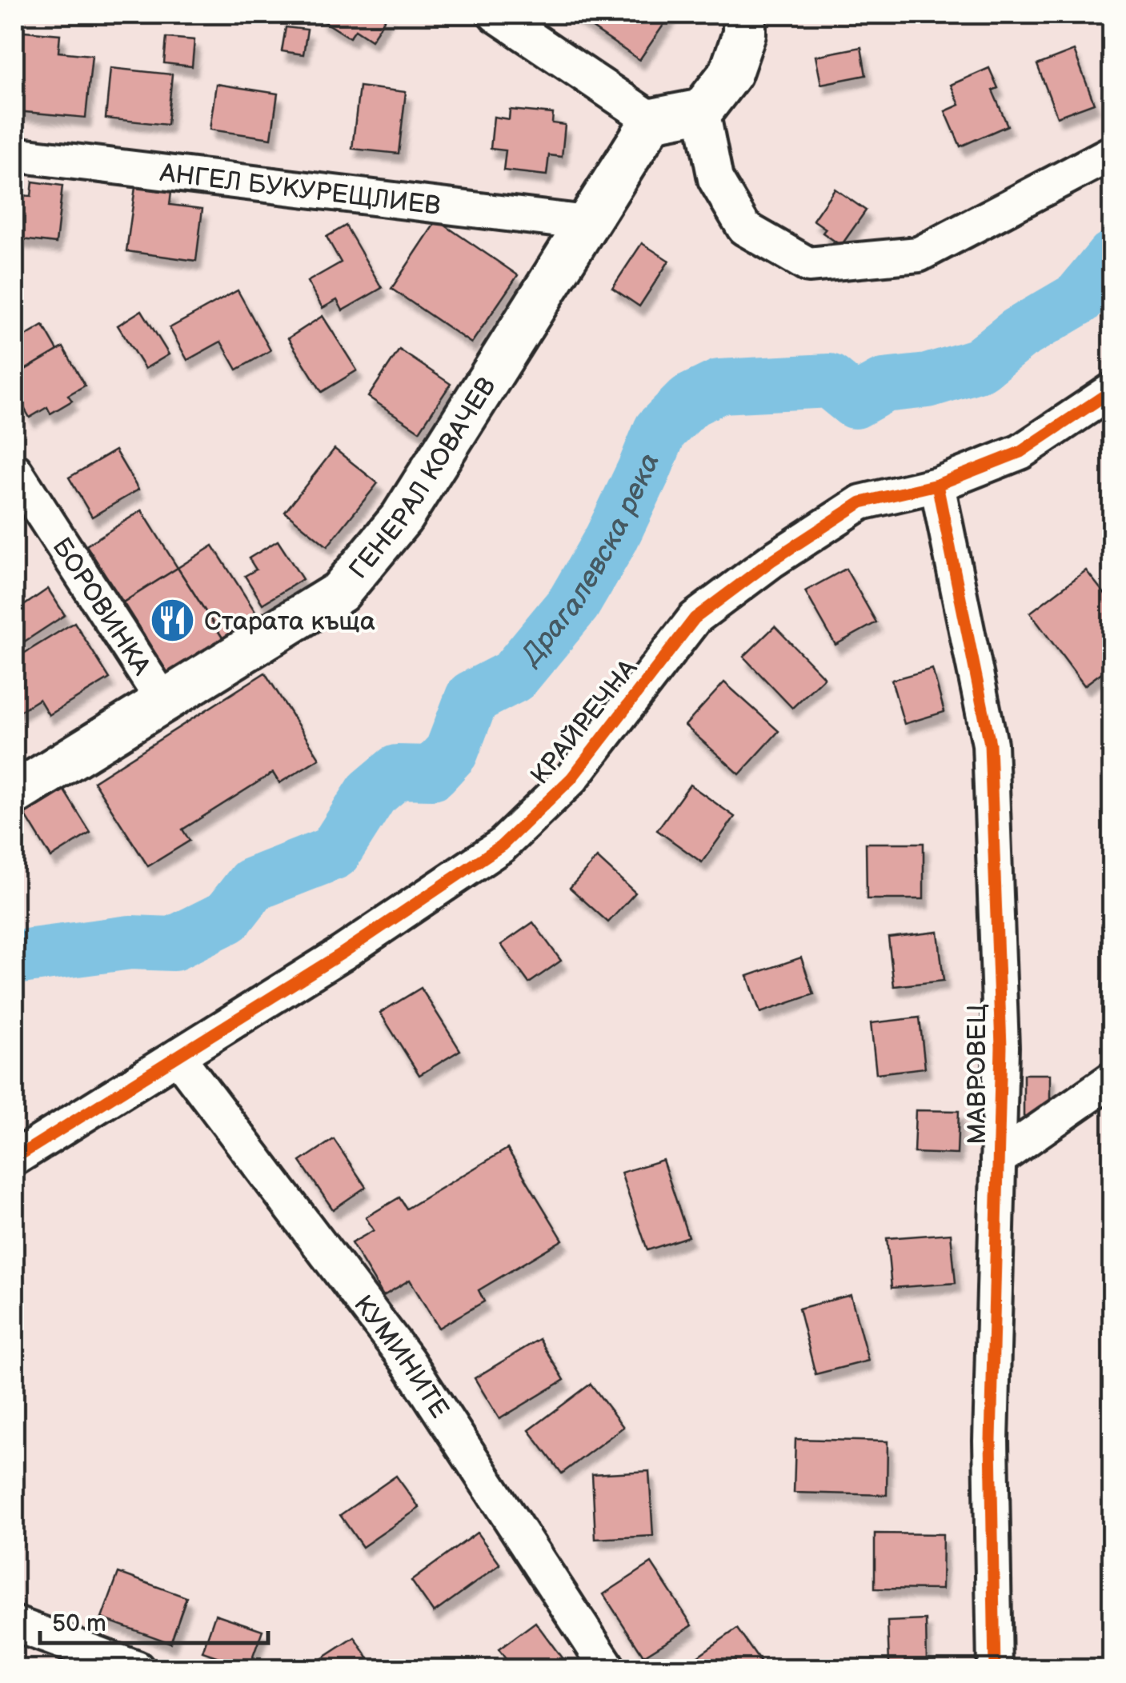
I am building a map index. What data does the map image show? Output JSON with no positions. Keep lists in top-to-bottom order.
{
  "streets": {
    "street": [
      "АНГЕЛ БУКУРЕЩЛИЕВ",
      "ГЕНЕРАЛ КОВАЧЕВ",
      "БОРОВИНКА",
      "КРАЙРЕЧНА",
      "МАВРОВЕЦ",
      "КУМИНИТЕ"
    ]
  },
  "crossings": [
    ["АНГЕЛ БУКУРЕЩЛИЕВ", "ГЕНЕРАЛ КОВАЧЕВ"],
    ["ГЕНЕРАЛ КОВАЧЕВ", "БОРОВИНКА"],
    ["КРАЙРЕЧНА", "МАВРОВЕЦ"],
    ["КРАЙРЕЧНА", "КУМИНИТЕ"]
  ],
  "water": ["Драгалевска река"],
  "places": {
    "restaurant": ["Старата къща"]
  },
  "scale_bar": "50 m"
}
